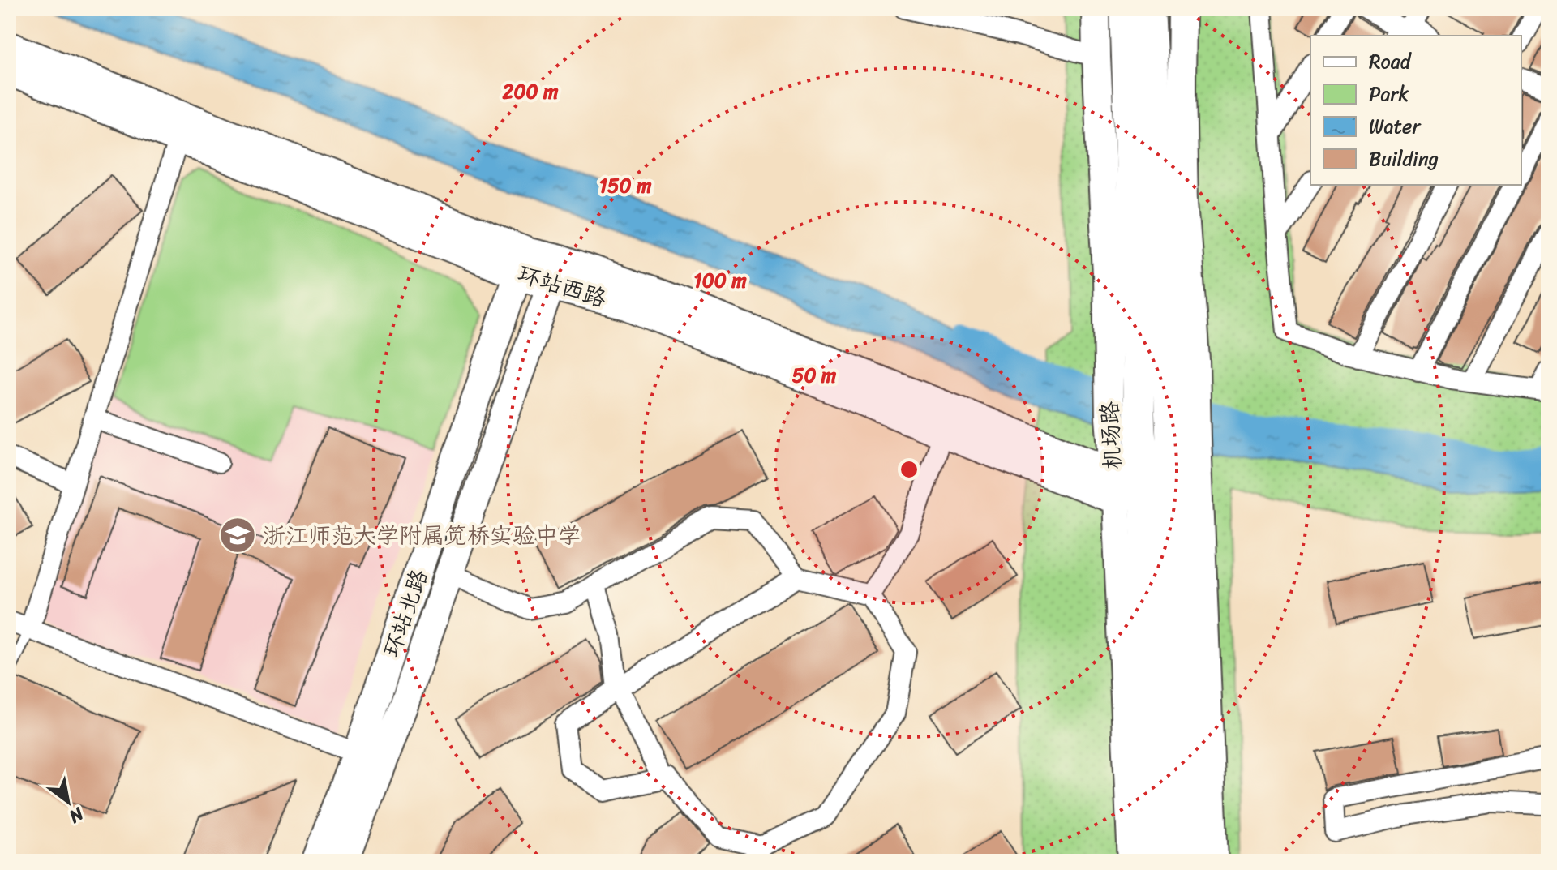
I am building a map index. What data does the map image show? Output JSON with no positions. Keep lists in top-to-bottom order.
{
  "streets": {
    "main road": ["环站西路", "机场路", "环站北路"]
  },
  "crossings": [
    ["环站西路", "机场路"],
    ["环站西路", "环站北路"]
  ],
  "places": {
    "school or university": ["浙江师范大学附属笕桥实验中学"]
  },
  "legend": [
    "Road",
    "Park",
    "Water",
    "Building"
  ],
  "north": "bottom right",
  "rings": [
    "200 m",
    "150 m",
    "100 m",
    "50 m"
  ]
}
